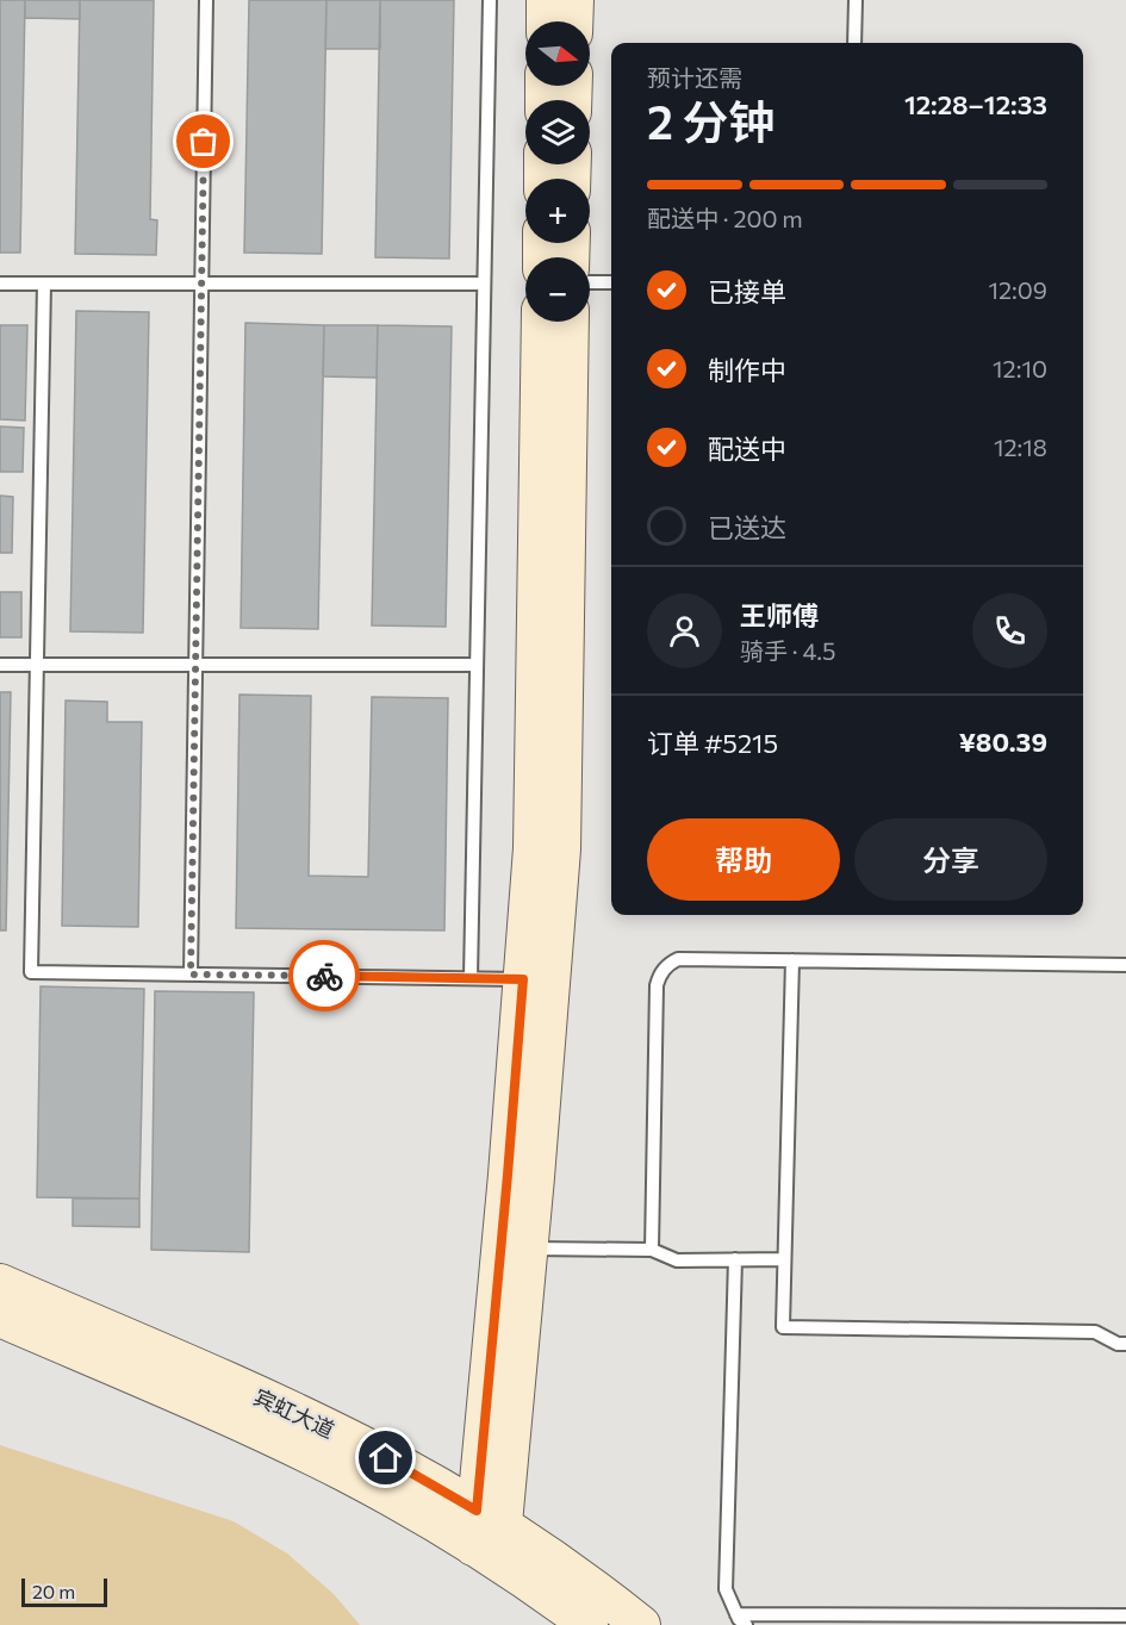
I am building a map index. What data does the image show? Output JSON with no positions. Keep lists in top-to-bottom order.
{
  "streets": {
    "street": ["宾虹大道"]
  },
  "scale_bar": "20 m",
  "north": "right",
  "page": {
    "map_buttons": ["+", "−"],
    "heading": ["2 分钟", "预计还需", "12:28–12:33"],
    "panel": [
      "王师傅",
      "骑手 · 4.5",
      "订单 #5215",
      "¥80.39"
    ],
    "bar": "配送中 · 200 m",
    "list": [
      ["已接单", "12:09"],
      ["制作中", "12:10"],
      ["配送中", "12:18"],
      "已送达"
    ],
    "buttons": ["帮助", "分享"],
    "scale": "20 m"
  }
}
